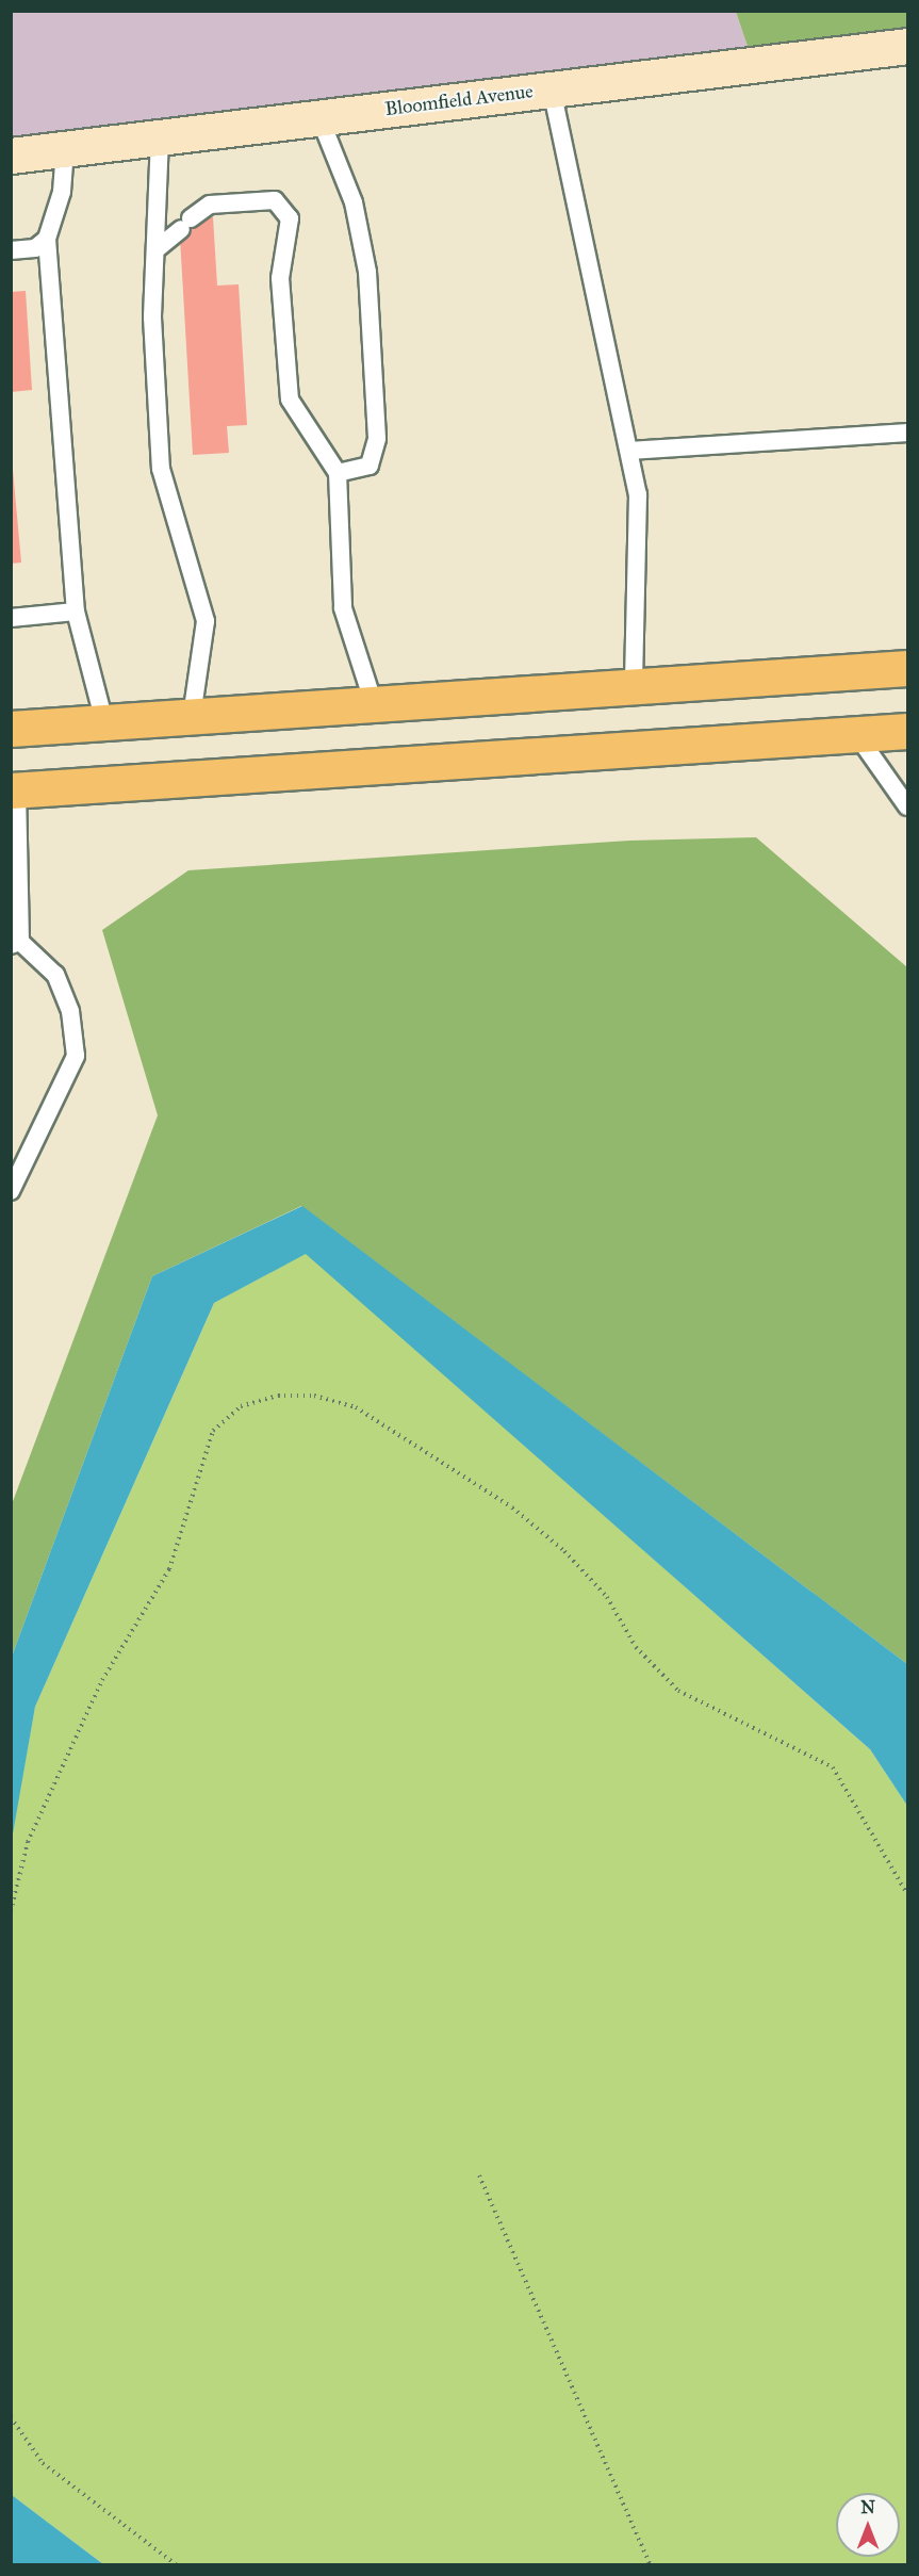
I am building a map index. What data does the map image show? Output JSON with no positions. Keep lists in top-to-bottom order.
{
  "streets": {
    "main road": ["Bloomfield Avenue"]
  },
  "north": "top"
}
